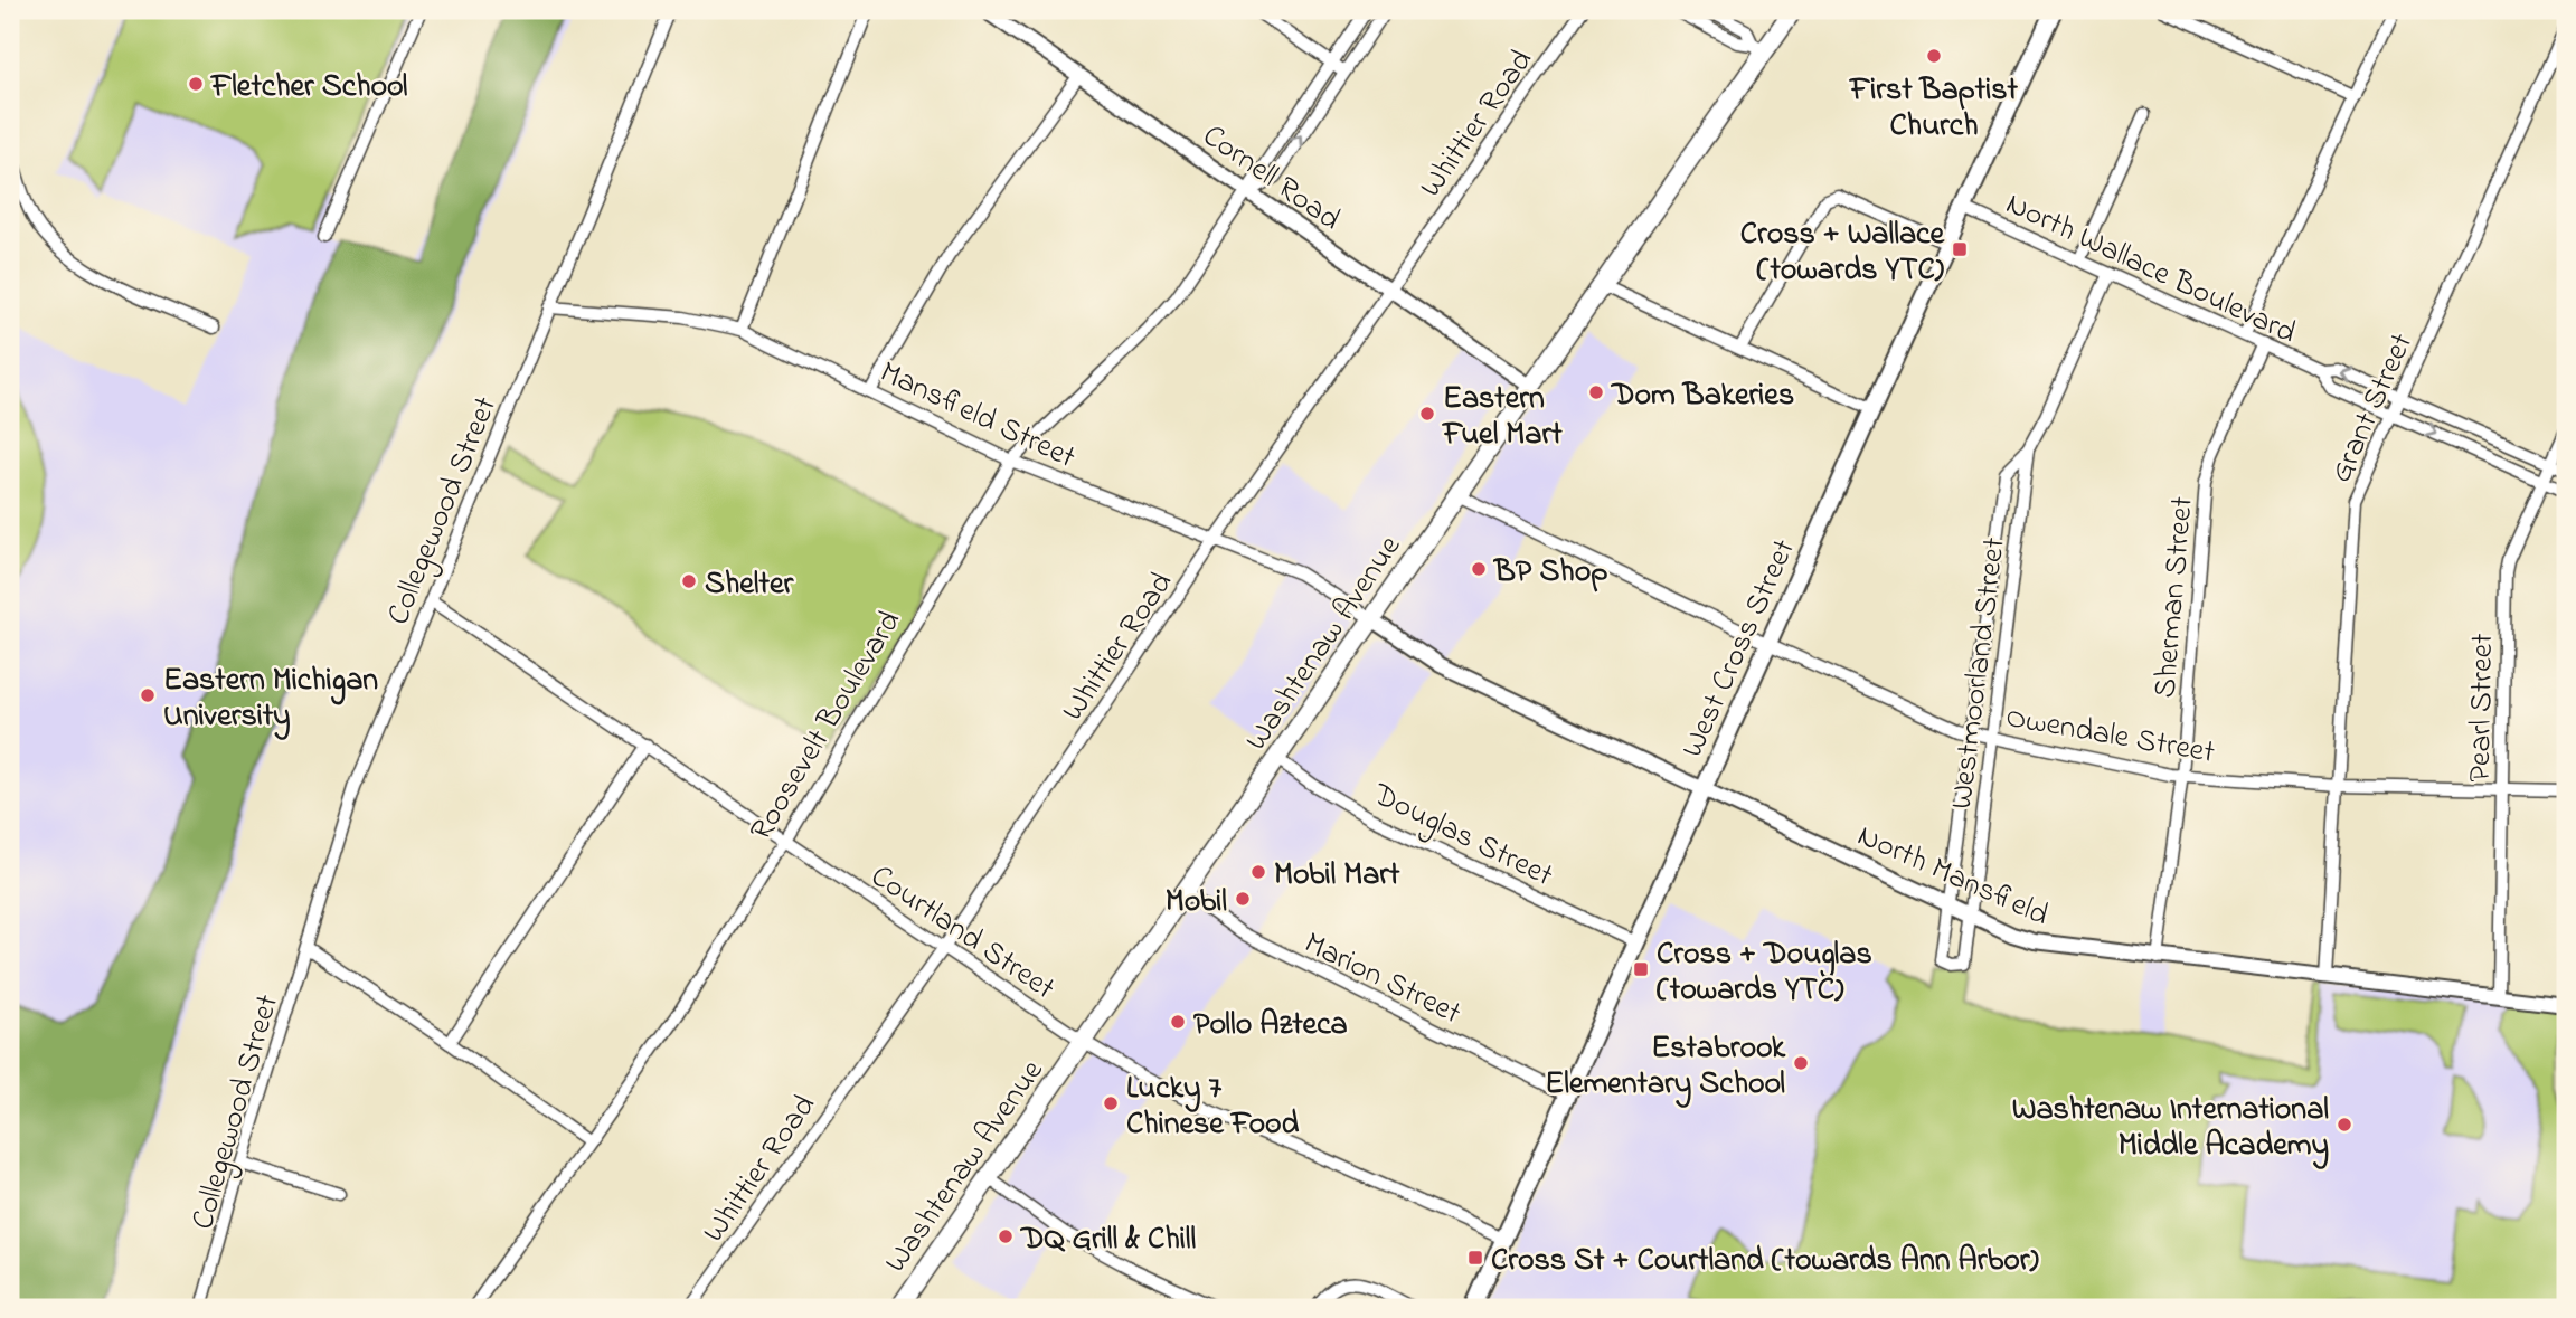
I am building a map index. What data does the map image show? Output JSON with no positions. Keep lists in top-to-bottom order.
{
  "streets": {
    "main road": ["Washtenaw Avenue", "West Cross Street"],
    "street": [
      "Whittier Road",
      "Cornell Road",
      "North Wallace Boulevard",
      "Grant Street",
      "Mansfield Street",
      "Collegewood Street",
      "Sherman Street",
      "Westmoorland Street",
      "Pearl Street",
      "Roosevelt Boulevard",
      "Owendale Street",
      "Douglas Street",
      "North Mansfield",
      "Courtland Street",
      "Marion Street"
    ]
  },
  "crossings": [
    ["Whittier Road", "Cornell Road"],
    ["Whittier Road", "Mansfield Street"],
    ["Whittier Road", "Courtland Street"],
    ["Cornell Road", "Washtenaw Avenue"],
    ["Cornell Road", "Roosevelt Boulevard"],
    ["North Wallace Boulevard", "Grant Street"],
    ["North Wallace Boulevard", "Sherman Street"],
    ["North Wallace Boulevard", "West Cross Street"],
    ["North Wallace Boulevard", "Westmoorland Street"],
    ["North Wallace Boulevard", "Pearl Street"],
    ["Grant Street", "Owendale Street"],
    ["Grant Street", "North Mansfield"],
    ["Mansfield Street", "Collegewood Street"],
    ["Mansfield Street", "Washtenaw Avenue"],
    ["Mansfield Street", "Roosevelt Boulevard"],
    ["Mansfield Street", "North Mansfield"],
    ["Collegewood Street", "Courtland Street"],
    ["Sherman Street", "Owendale Street"],
    ["Sherman Street", "North Mansfield"],
    ["Washtenaw Avenue", "Owendale Street"],
    ["Washtenaw Avenue", "Douglas Street"],
    ["Washtenaw Avenue", "North Mansfield"],
    ["Washtenaw Avenue", "Courtland Street"],
    ["Washtenaw Avenue", "Marion Street"],
    ["West Cross Street", "Owendale Street"],
    ["West Cross Street", "Douglas Street"],
    ["West Cross Street", "North Mansfield"],
    ["West Cross Street", "Courtland Street"],
    ["West Cross Street", "Marion Street"],
    ["Westmoorland Street", "Owendale Street"],
    ["Westmoorland Street", "North Mansfield"],
    ["Pearl Street", "Owendale Street"],
    ["Pearl Street", "North Mansfield"],
    ["Roosevelt Boulevard", "Courtland Street"]
  ],
  "places": {
    "other": [
      "First Baptist Church",
      "Fletcher School",
      "Dom Bakeries",
      "Eastern Fuel Mart",
      "BP Shop",
      "Shelter",
      "Eastern Michigan University",
      "Mobil Mart",
      "Mobil",
      "Pollo Azteca",
      "Estabrook Elementary School",
      "Lucky 7 Chinese Food",
      "Washtenaw International Middle Academy",
      "DQ Grill & Chill"
    ],
    "transit": ["Cross + Wallace (towards YTC)", "Cross + Douglas (towards YTC)", "Cross St + Courtland (towards Ann Arbor)"]
  }
}
